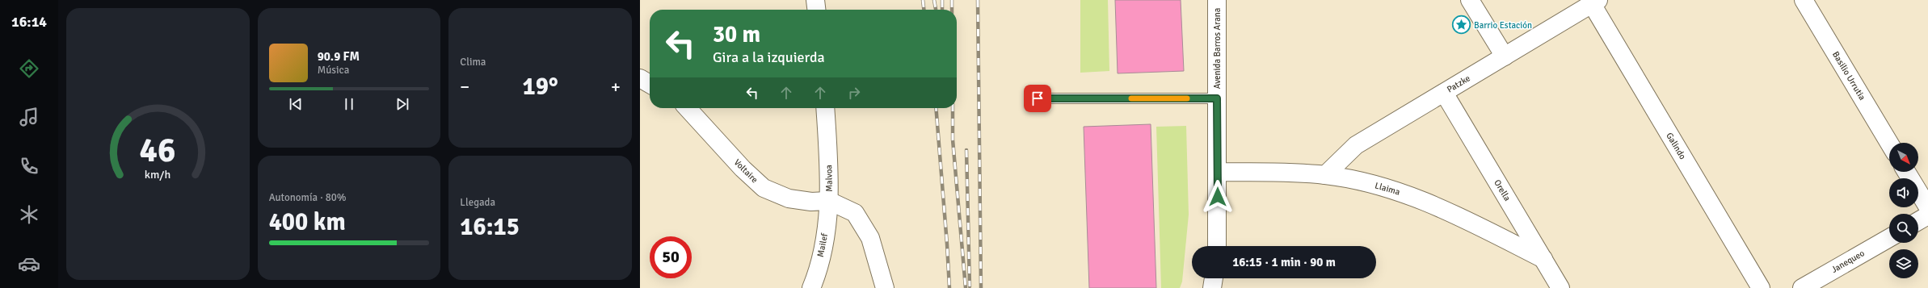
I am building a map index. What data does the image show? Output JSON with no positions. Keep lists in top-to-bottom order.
{
  "streets": {
    "street": [
      "Avenida Barros Arana",
      "Basilio Urrutia",
      "Patzke",
      "Galindo",
      "Voltaire",
      "Malvoa",
      "Llaima",
      "Orella",
      "Mailef",
      "Janequeo"
    ]
  },
  "crossings": [
    ["Avenida Barros Arana", "Llaima"],
    ["Patzke", "Galindo"],
    ["Patzke", "Llaima"],
    ["Patzke", "Orella"],
    ["Voltaire", "Malvoa"],
    ["Voltaire", "Mailef"],
    ["Malvoa", "Mailef"],
    ["Llaima", "Orella"]
  ],
  "places": {
    "place": ["Barrio Estación"]
  },
  "north": "bottom right",
  "page": {
    "tabs": "16:14",
    "tile": [
      "Clima",
      ["Autonomía · 80%", "400 km"],
      ["Llegada", "16:15"]
    ],
    "turn": ["30 m", "Gira a la izquierda"],
    "song": ["90.9 FM", "Música"],
    "heat": ["−", "19°", "+"],
    "limit": "50",
    "trip": "16:15 · 1 min · 90 m",
    "gauge": ["46", "km/h"]
  }
}
